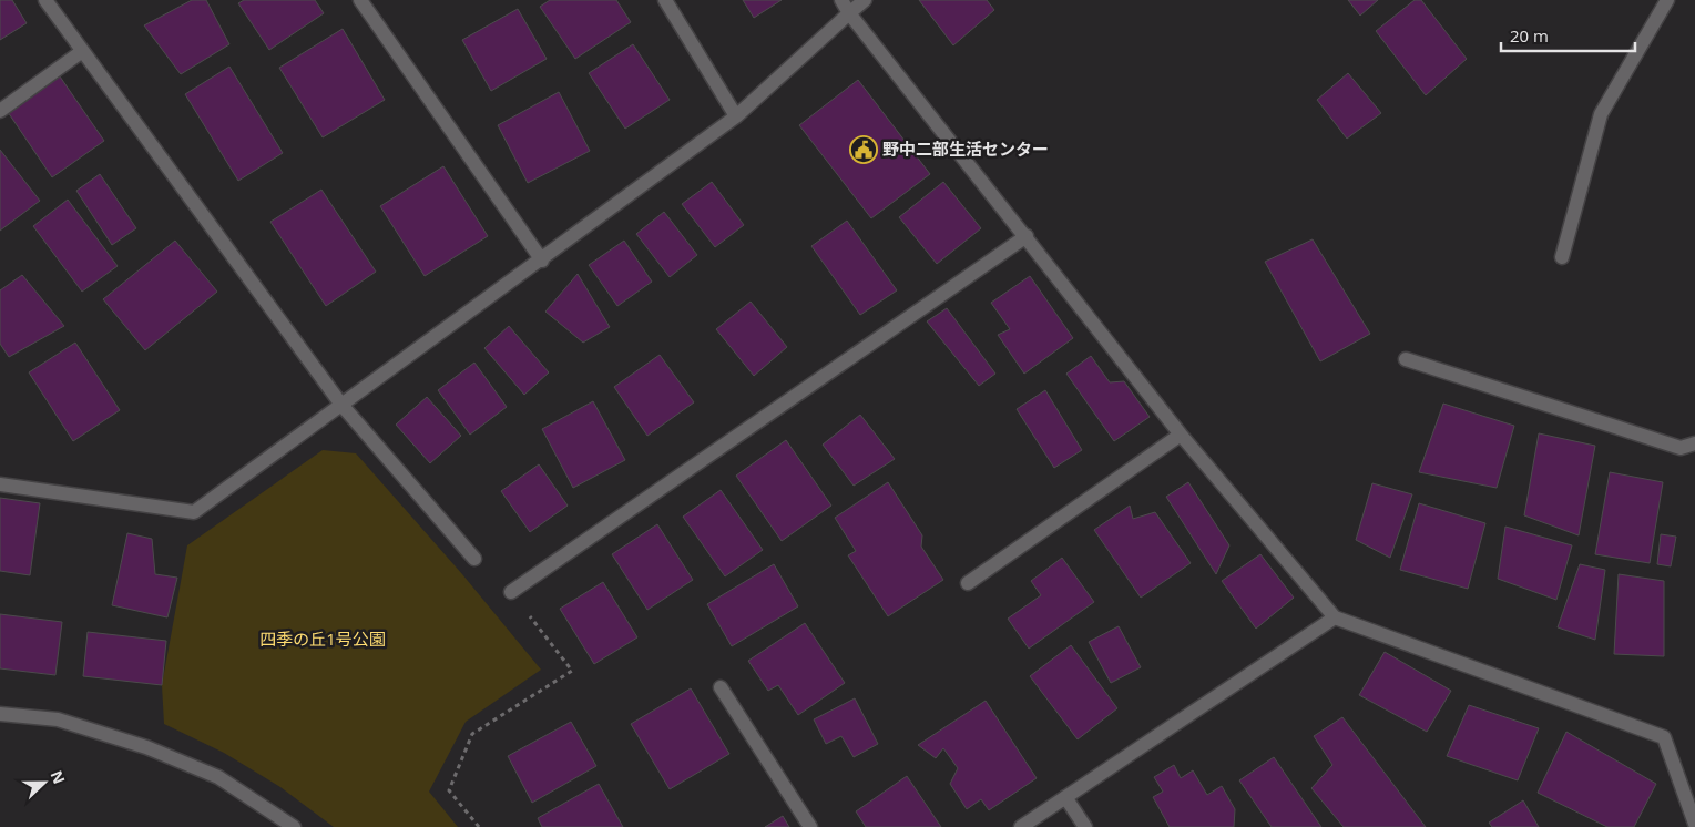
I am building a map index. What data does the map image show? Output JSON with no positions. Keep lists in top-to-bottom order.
{
  "parks": ["四季の丘1号公園"],
  "places": {
    "public building": ["野中二部生活センター"]
  },
  "scale_bar": "20 m",
  "north": "right"
}
